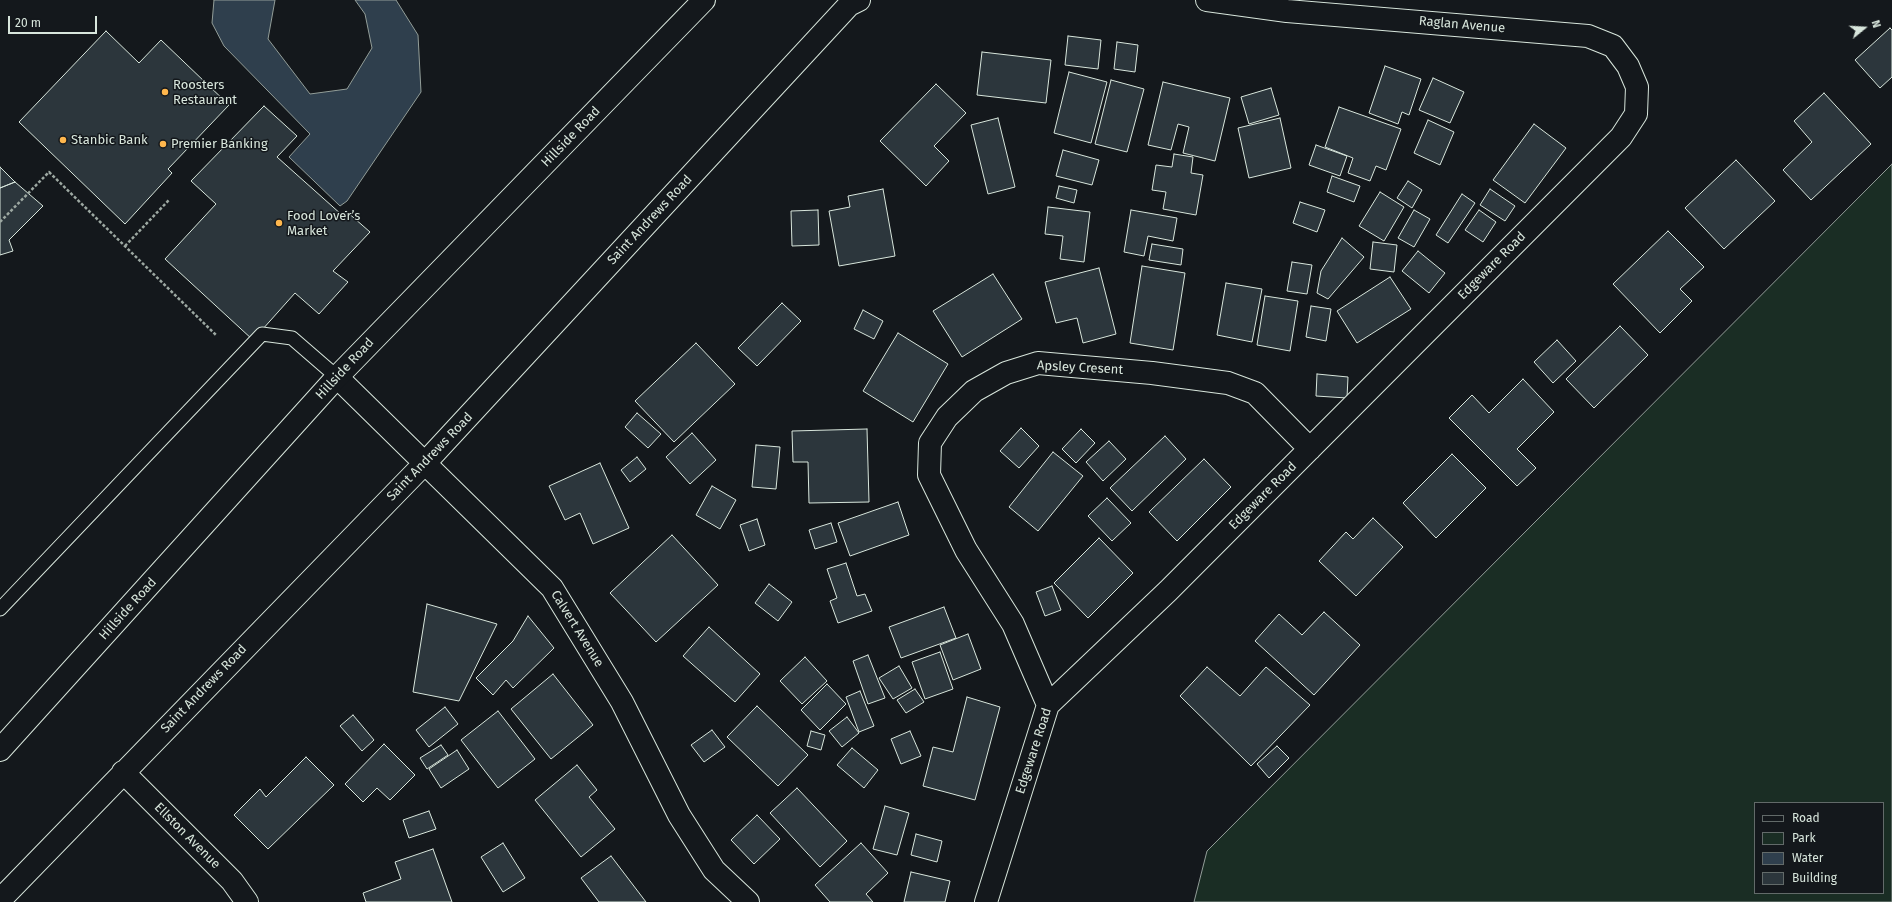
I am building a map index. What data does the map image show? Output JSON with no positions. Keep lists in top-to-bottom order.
{
  "streets": {
    "street": [
      "Raglan Avenue",
      "Hillside Road",
      "Saint Andrews Road",
      "Edgeware Road",
      "Apsley Cresent",
      "Calvert Avenue",
      "Ellston Avenue"
    ]
  },
  "crossings": [
    ["Raglan Avenue", "Edgeware Road"],
    ["Hillside Road", "Calvert Avenue"],
    ["Saint Andrews Road", "Calvert Avenue"],
    ["Saint Andrews Road", "Ellston Avenue"],
    ["Edgeware Road", "Apsley Cresent"]
  ],
  "places": [
    "Roosters Restaurant",
    "Stanbic Bank",
    "Premier Banking",
    "Food Lover’s Market"
  ],
  "legend": [
    "Road",
    "Park",
    "Water",
    "Building"
  ],
  "scale_bar": "20 m",
  "north": "right"
}
